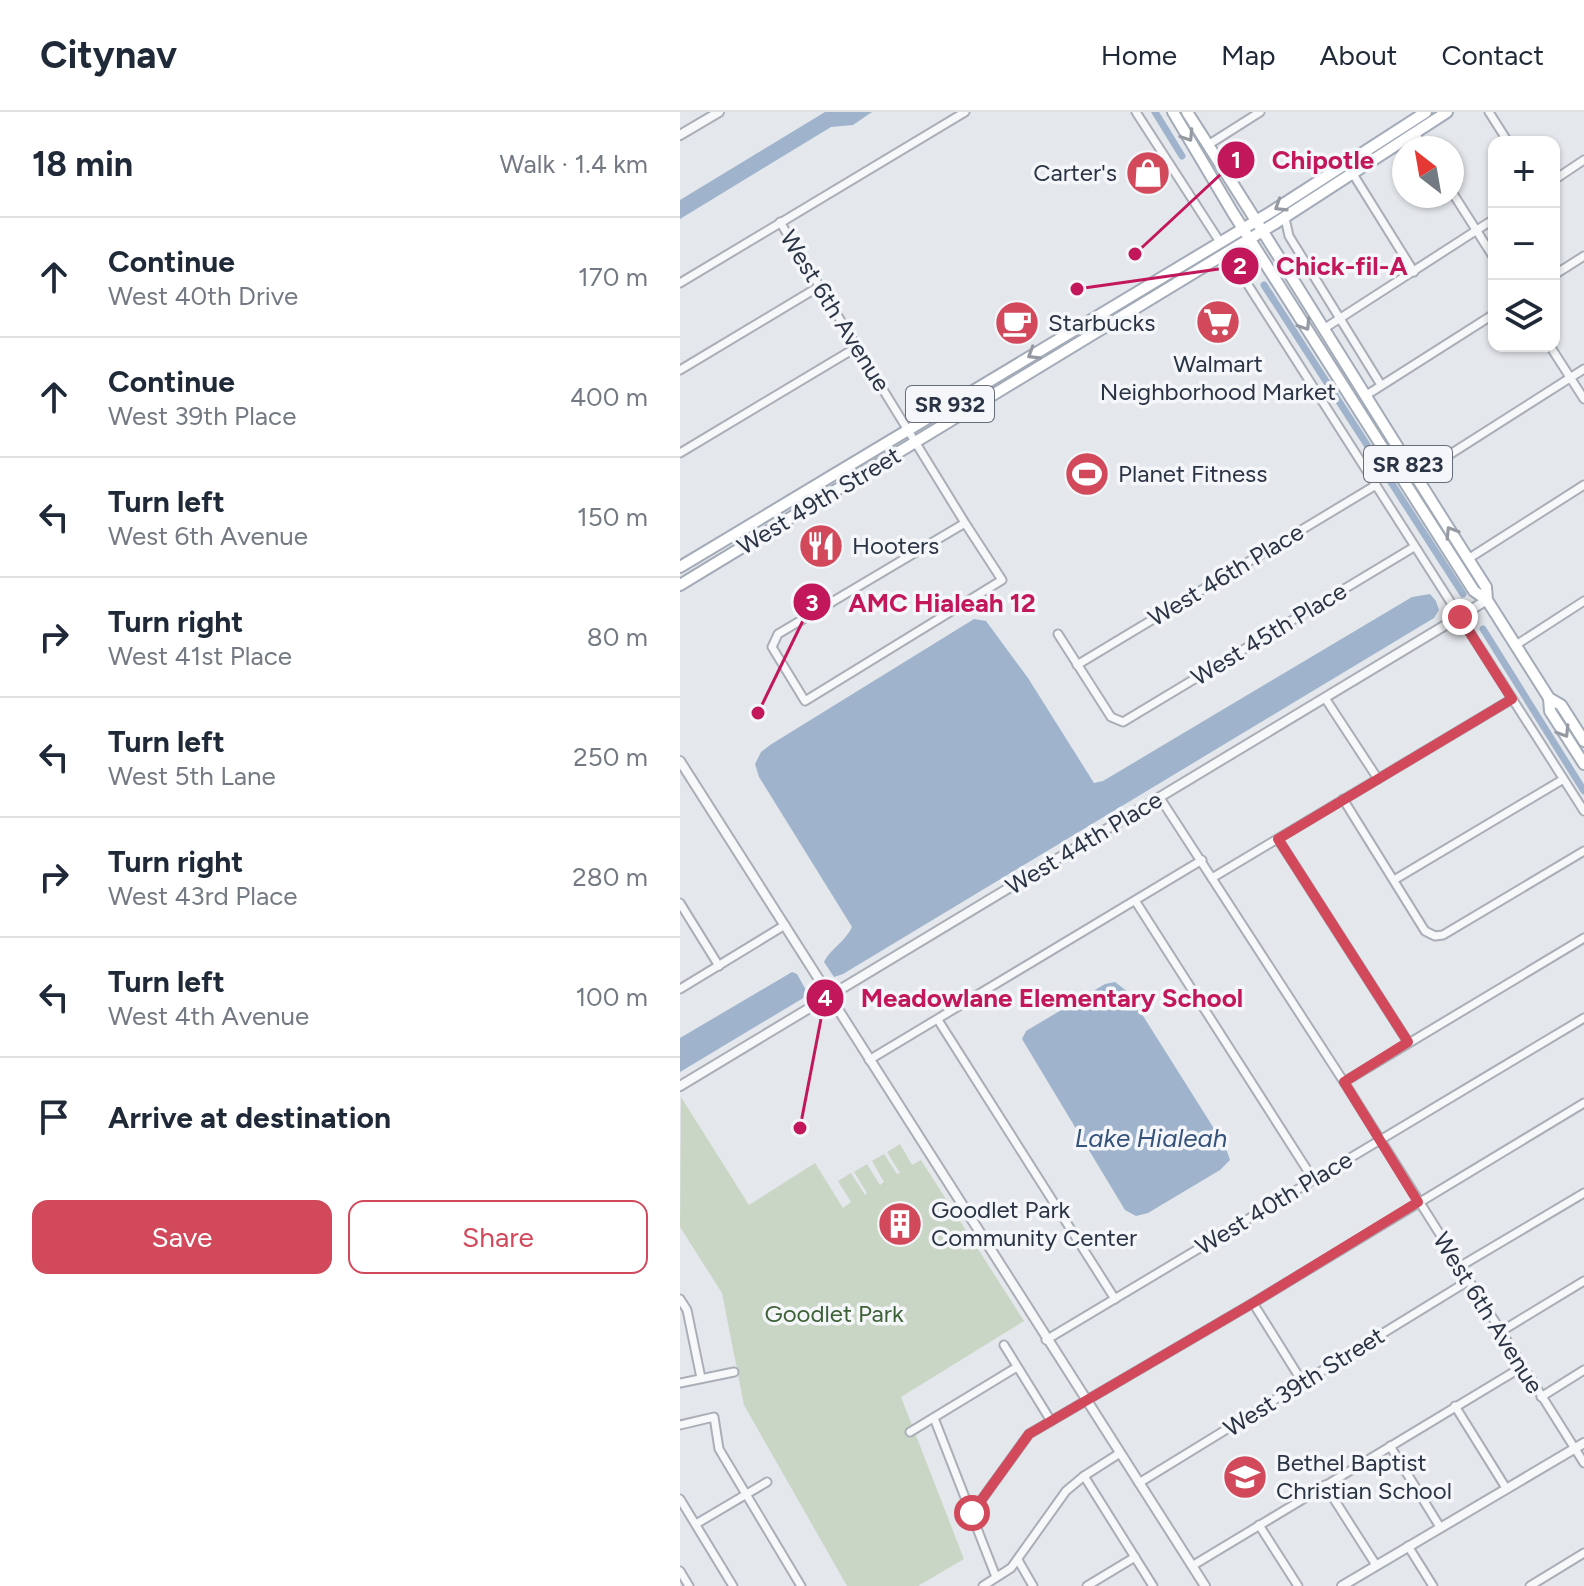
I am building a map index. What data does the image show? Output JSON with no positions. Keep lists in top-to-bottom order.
{
  "streets": {
    "main road": ["SR 932", "SR 823", "West 49th Street"],
    "street": [
      "West 6th Avenue",
      "West 46th Place",
      "West 45th Place",
      "West 44th Place",
      "West 40th Place",
      "West 39th Street"
    ]
  },
  "crossings": [
    ["West 6th Avenue", "West 49th Street"],
    ["West 6th Avenue", "West 44th Place"],
    ["West 6th Avenue", "West 40th Place"],
    ["West 6th Avenue", "West 39th Street"],
    ["SR 823", "West 49th Street"],
    ["SR 823", "West 44th Place"],
    ["West 46th Place", "West 45th Place"]
  ],
  "water": ["Lake Hialeah"],
  "parks": ["Goodlet Park"],
  "places": {
    "shop": ["Carter's"],
    "other": [
      "Chipotle",
      "Chick-fil-A",
      "AMC Hialeah 12",
      "Meadowlane Elementary School"
    ],
    "supermarket": ["Walmart Neighborhood Market"],
    "cafe": ["Starbucks"],
    "sports": ["Planet Fitness"],
    "restaurant": ["Hooters"],
    "building": ["Goodlet Park Community Center"],
    "school or university": ["Bethel Baptist Christian School"]
  },
  "north": "top left",
  "page": {
    "header": "Citynav",
    "nav": [
      "Home",
      "Map",
      "About",
      "Contact"
    ],
    "heading": ["18 min", "Walk · 1.4 km"],
    "map_buttons": ["+", "−"],
    "list": [
      ["Continue", "West 40th Drive", "170 m"],
      ["Continue", "West 39th Place", "400 m"],
      ["Turn left", "West 6th Avenue", "150 m"],
      ["Turn right", "West 41st Place", "80 m"],
      ["Turn left", "West 5th Lane", "250 m"],
      ["Turn right", "West 43rd Place", "280 m"],
      ["Turn left", "West 4th Avenue", "100 m"],
      "Arrive at destination"
    ],
    "buttons": ["Save", "Share"]
  }
}
